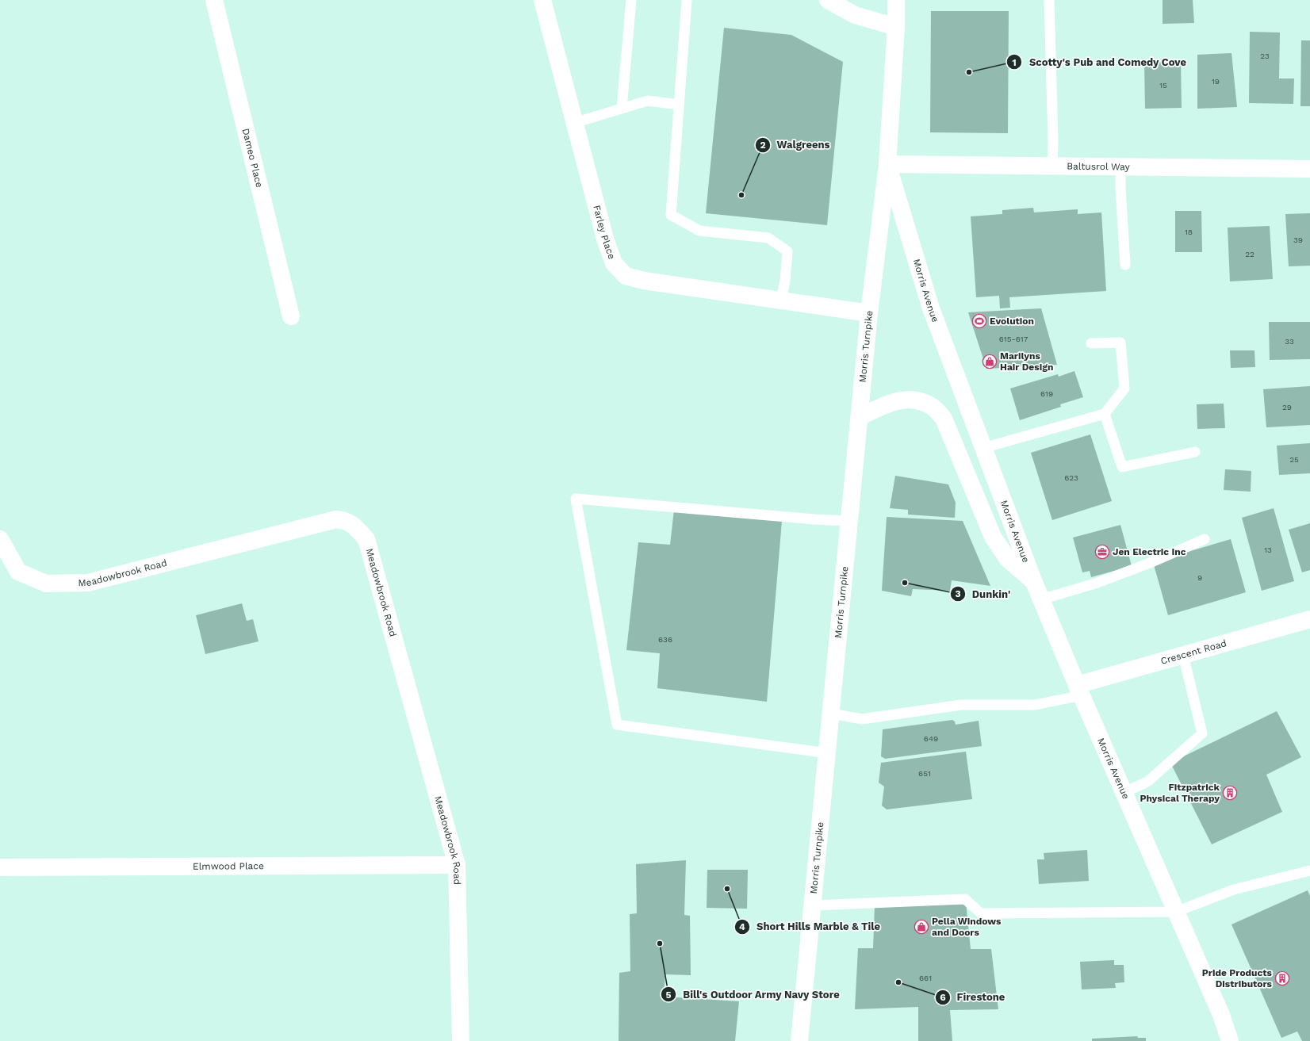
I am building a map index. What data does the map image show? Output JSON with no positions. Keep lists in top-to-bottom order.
{
  "streets": {
    "street": [
      "Dameo Place",
      "Baltusrol Way",
      "Farley Place",
      "Morris Avenue",
      "Morris Turnpike",
      "Meadowbrook Road",
      "Crescent Road",
      "Elmwood Place"
    ]
  },
  "crossings": [
    ["Baltusrol Way", "Morris Avenue"],
    ["Baltusrol Way", "Morris Turnpike"],
    ["Farley Place", "Morris Turnpike"],
    ["Morris Avenue", "Morris Turnpike"],
    ["Morris Avenue", "Crescent Road"],
    ["Meadowbrook Road", "Elmwood Place"]
  ],
  "places": {
    "other": [
      "Scotty's Pub and Comedy Cove",
      "Walgreens",
      "Dunkin'",
      "Short Hills Marble & Tile",
      "Bill's Outdoor Army Navy Store",
      "Firestone"
    ],
    "sports": ["Evolution"],
    "shop": ["Marilyns Hair Design", "Pella Windows and Doors"],
    "office": ["Jen Electric Inc"],
    "building": ["Fitzpatrick Physical Therapy", "Pride Products Distributors"]
  },
  "house_numbers": [
    "23",
    "19",
    "15",
    "18",
    "39",
    "22",
    "615-617",
    "33",
    "619",
    "29",
    "25",
    "623",
    "13",
    "9",
    "636",
    "649",
    "651",
    "661"
  ]
}
